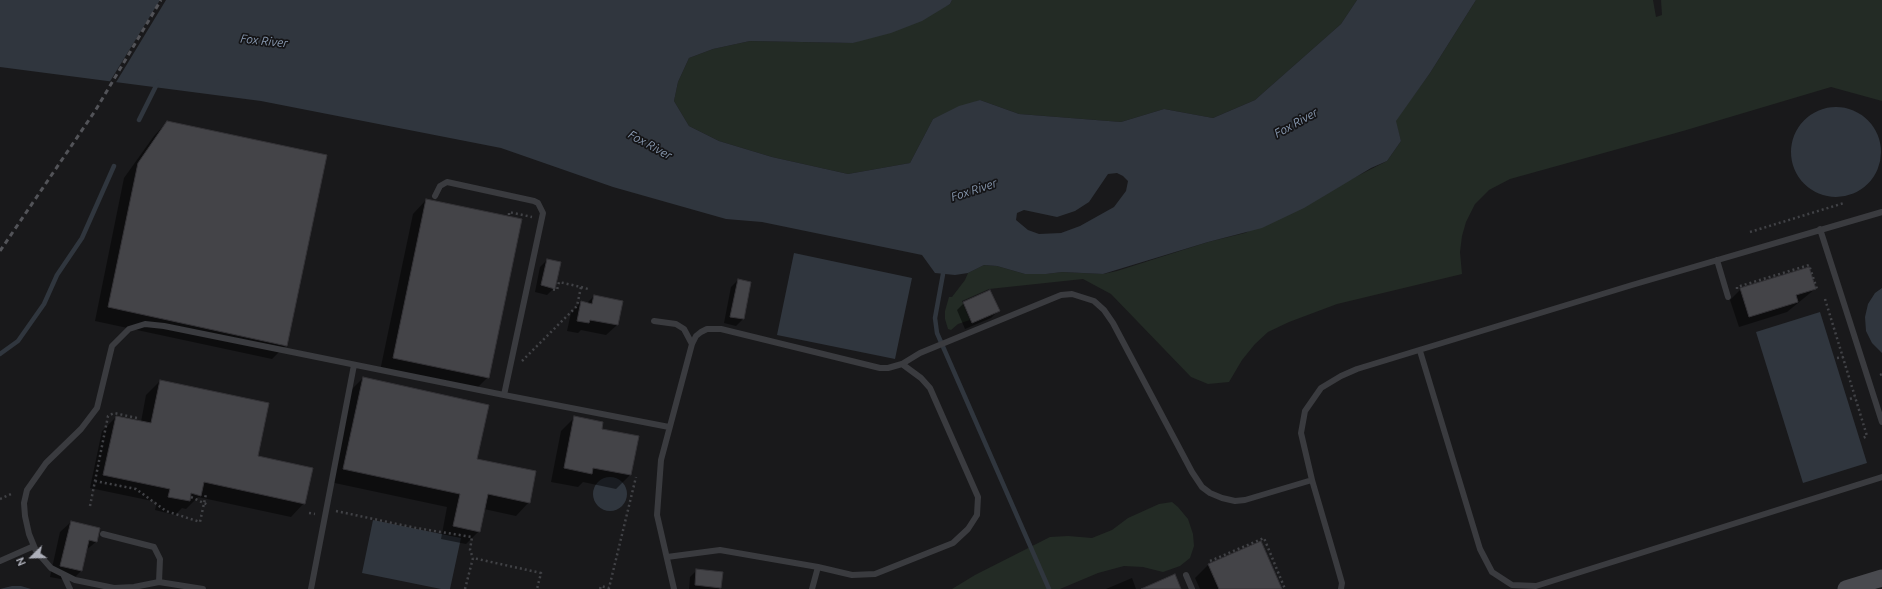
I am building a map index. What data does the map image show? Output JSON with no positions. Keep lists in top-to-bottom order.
{
  "water": ["Fox River"],
  "north": "bottom left"
}
